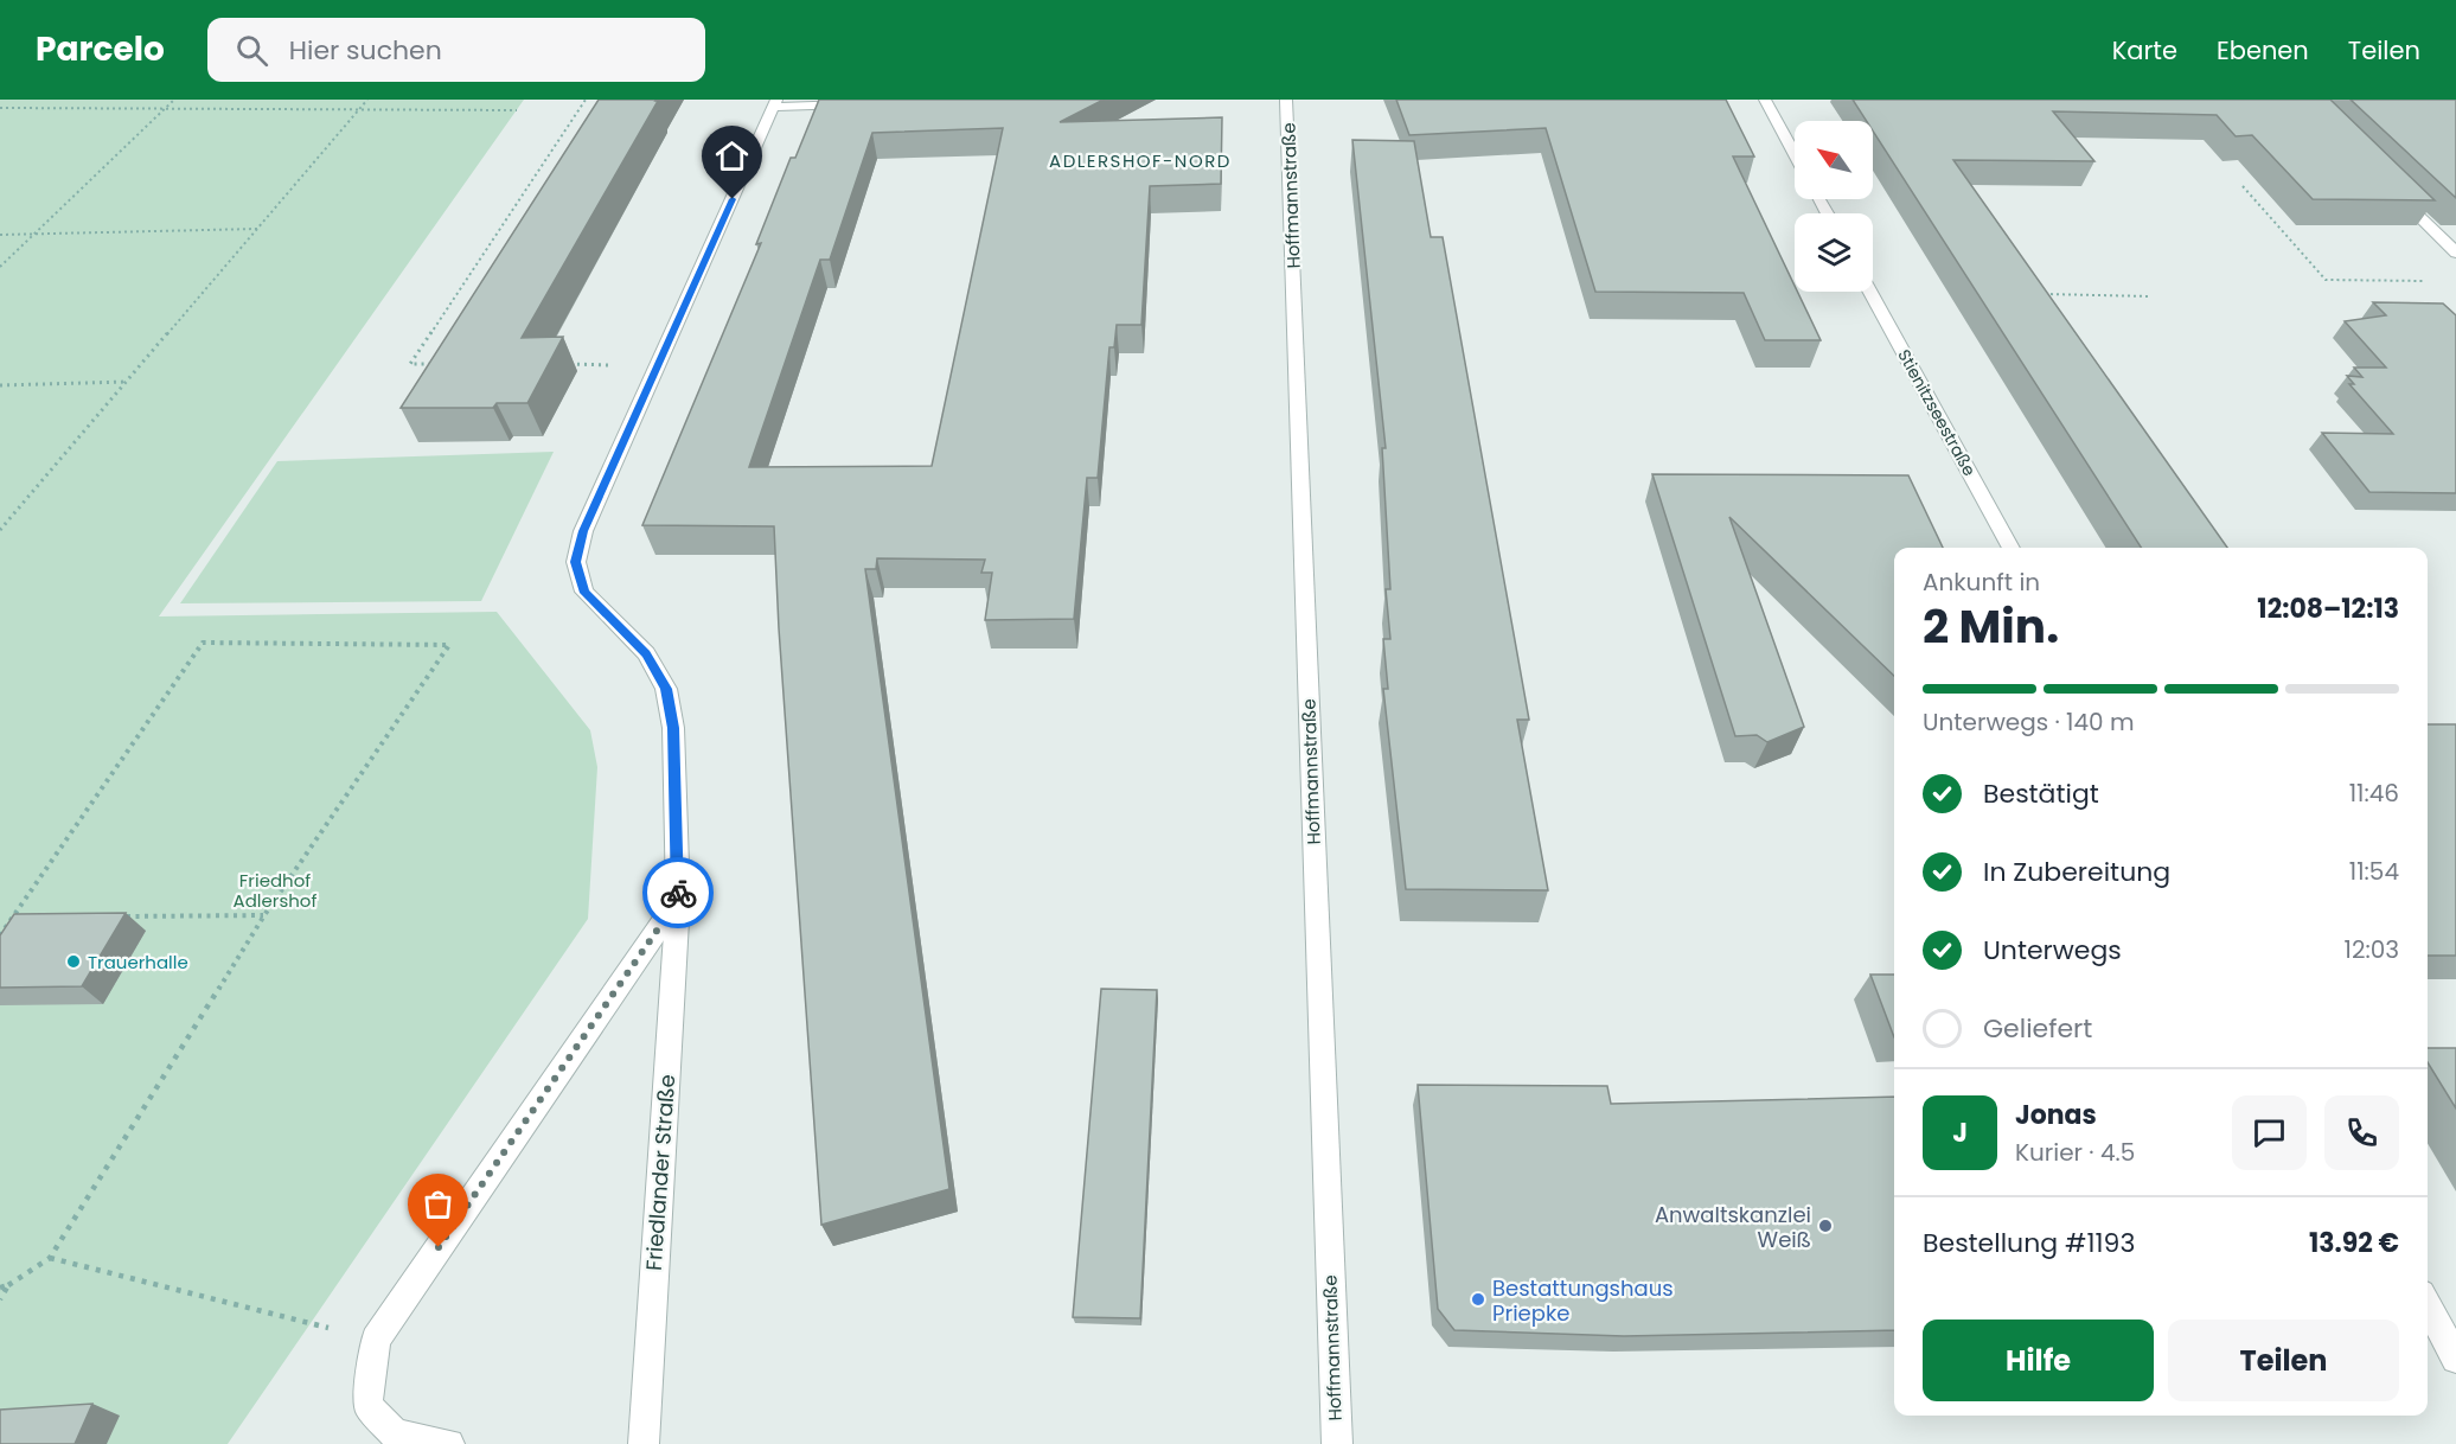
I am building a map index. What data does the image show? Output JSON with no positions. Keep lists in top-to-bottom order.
{
  "streets": {
    "street": ["Hoffmannstraße", "Stienitzseestraße", "Friedlander Straße"]
  },
  "districts": ["ADLERSHOF-NORD"],
  "parks": ["Friedhof Adlershof"],
  "places": ["Trauerhalle", "Anwaltskanzlei Weiß", "Bestattungshaus Priepke"],
  "north": "top left",
  "page": {
    "header": "Parcelo",
    "search": "Hier suchen",
    "nav": ["Karte", "Ebenen", "Teilen"],
    "heading": ["2 Min.", "Ankunft in", "12:08–12:13"],
    "panel": [
      "Jonas",
      "Kurier · 4.5",
      "Bestellung #1193",
      "13.92 €"
    ],
    "bar": "Unterwegs · 140 m",
    "list": [
      ["Bestätigt", "11:46"],
      ["In Zubereitung", "11:54"],
      ["Unterwegs", "12:03"],
      "Geliefert"
    ],
    "round": "J",
    "buttons": ["Hilfe", "Teilen"]
  }
}
